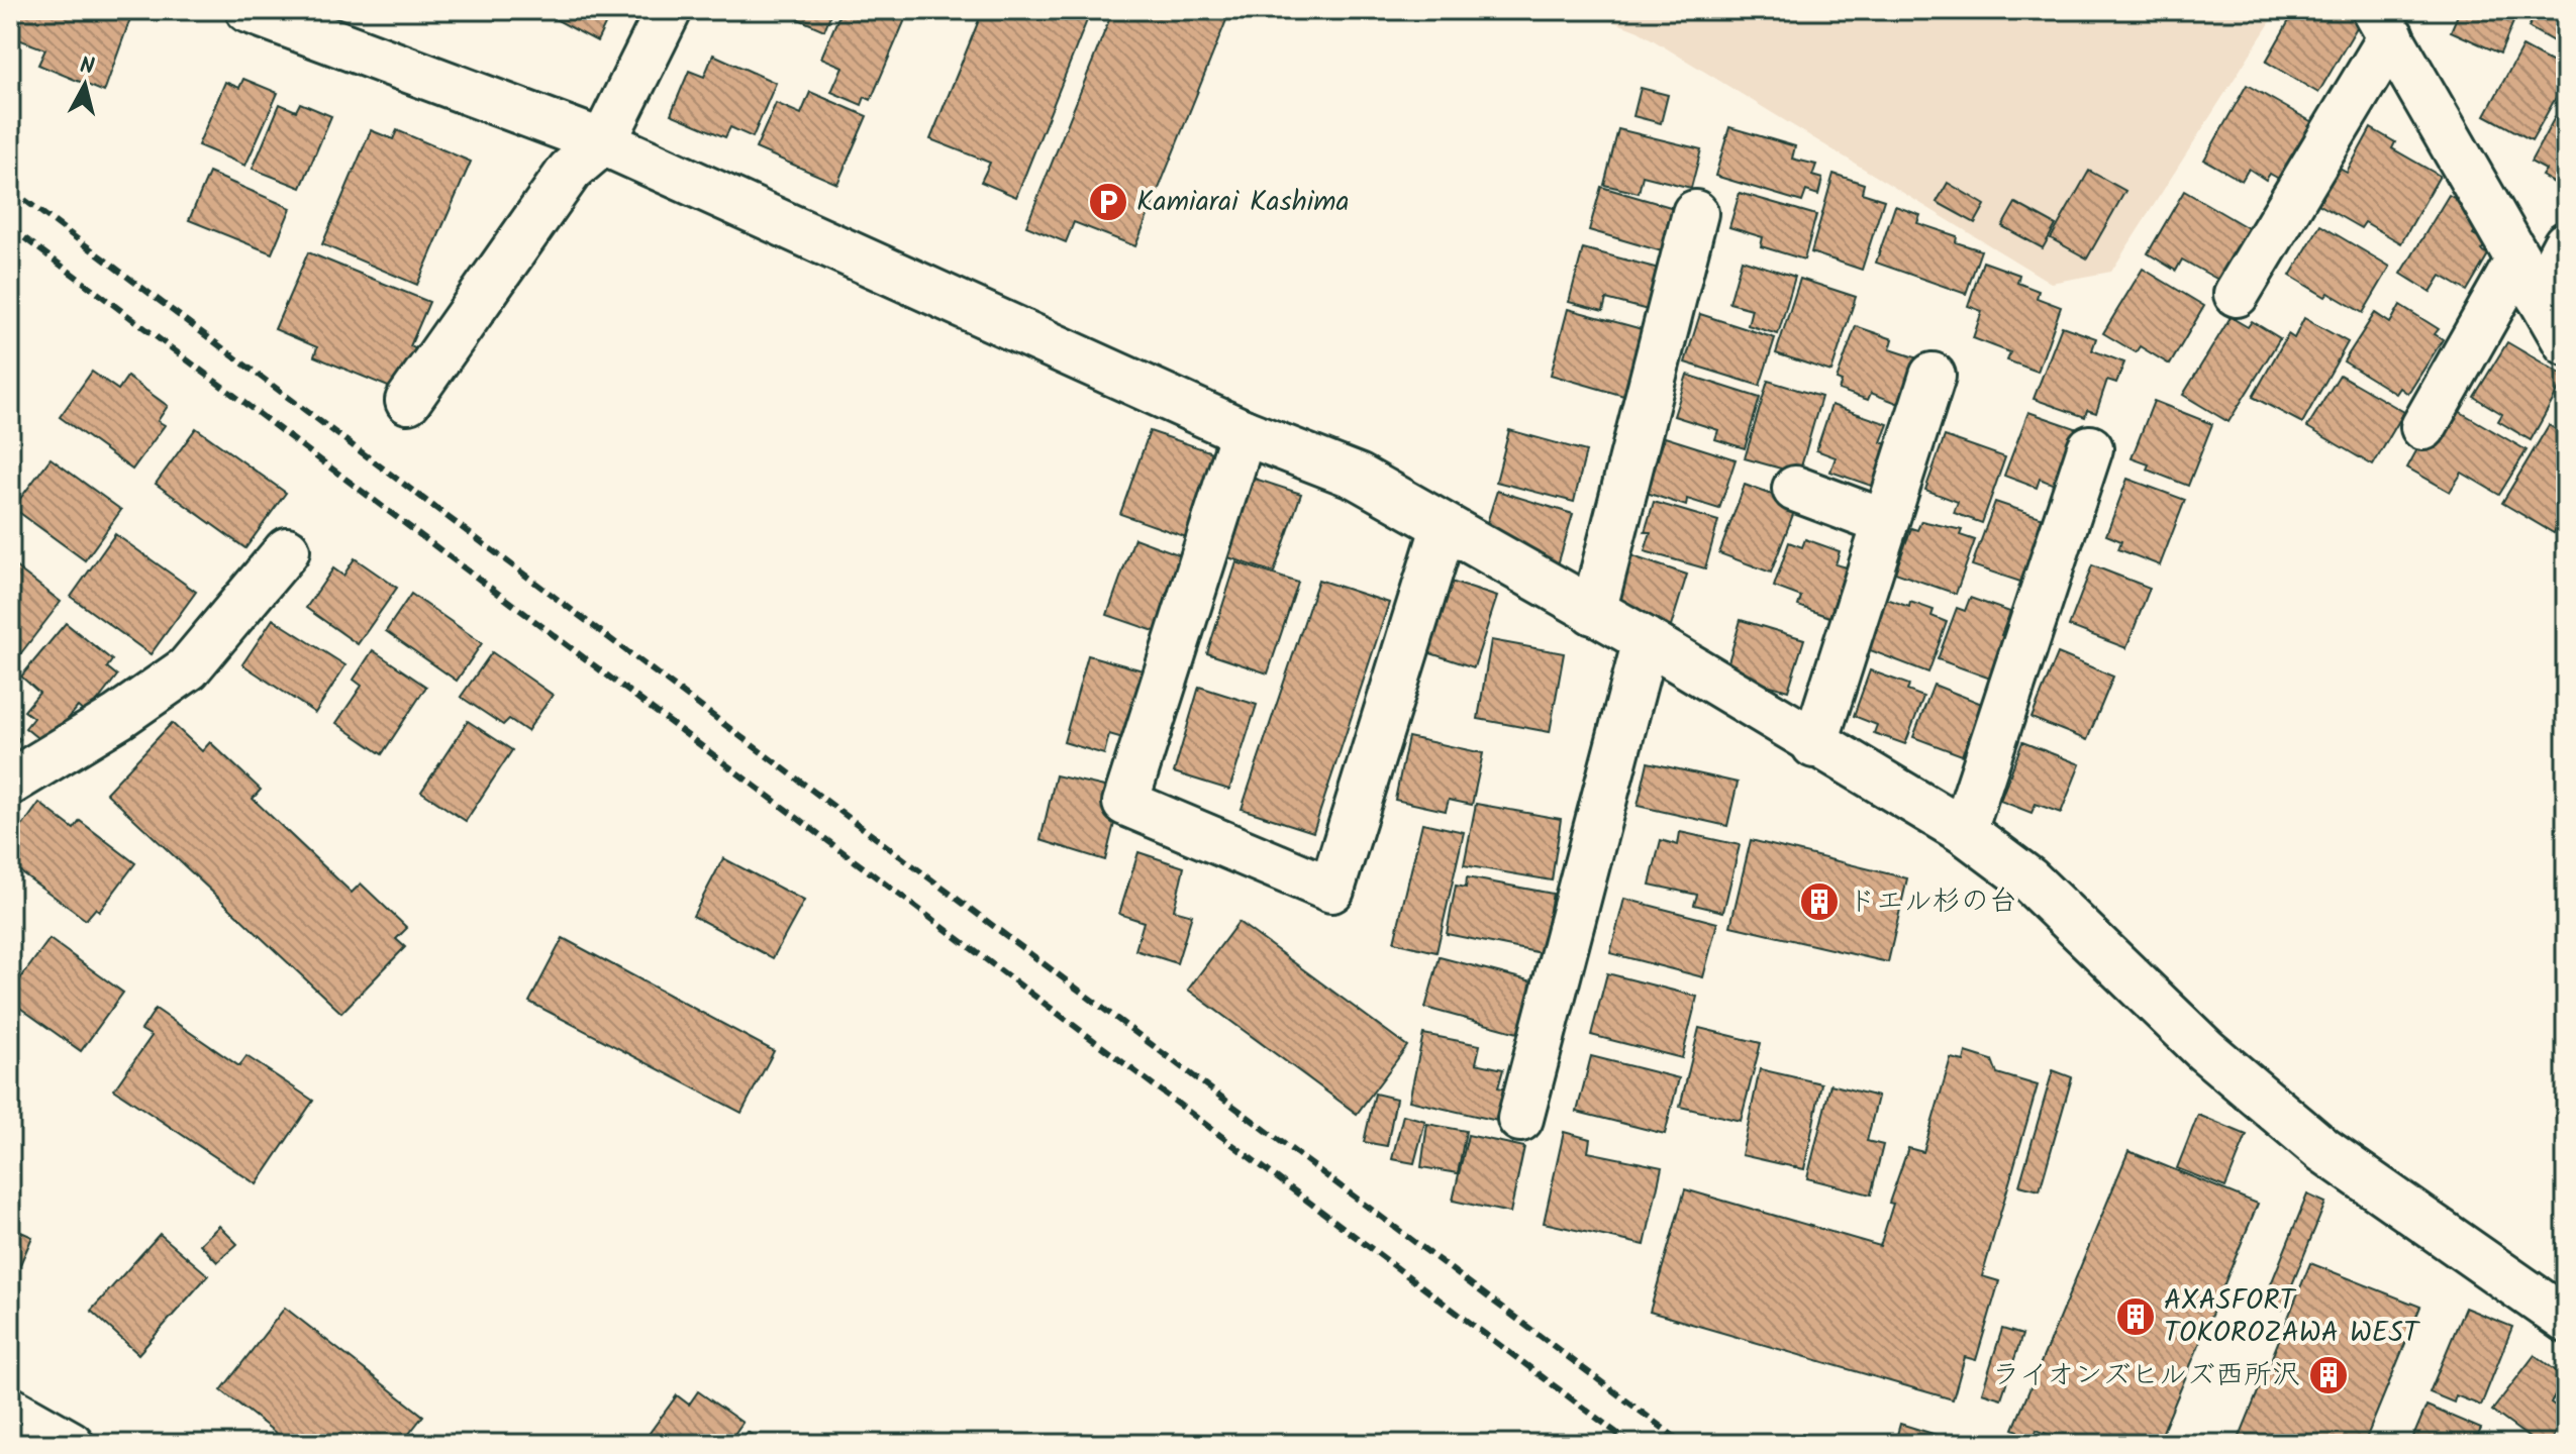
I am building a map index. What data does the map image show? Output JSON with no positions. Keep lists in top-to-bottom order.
{
  "places": {
    "parking": ["Kamiarai Kashima"],
    "building": ["ドエル杉の台", "AXASFORT TOKOROZAWA WEST", "ライオンズヒルズ西所沢"]
  },
  "north": "top"
}
